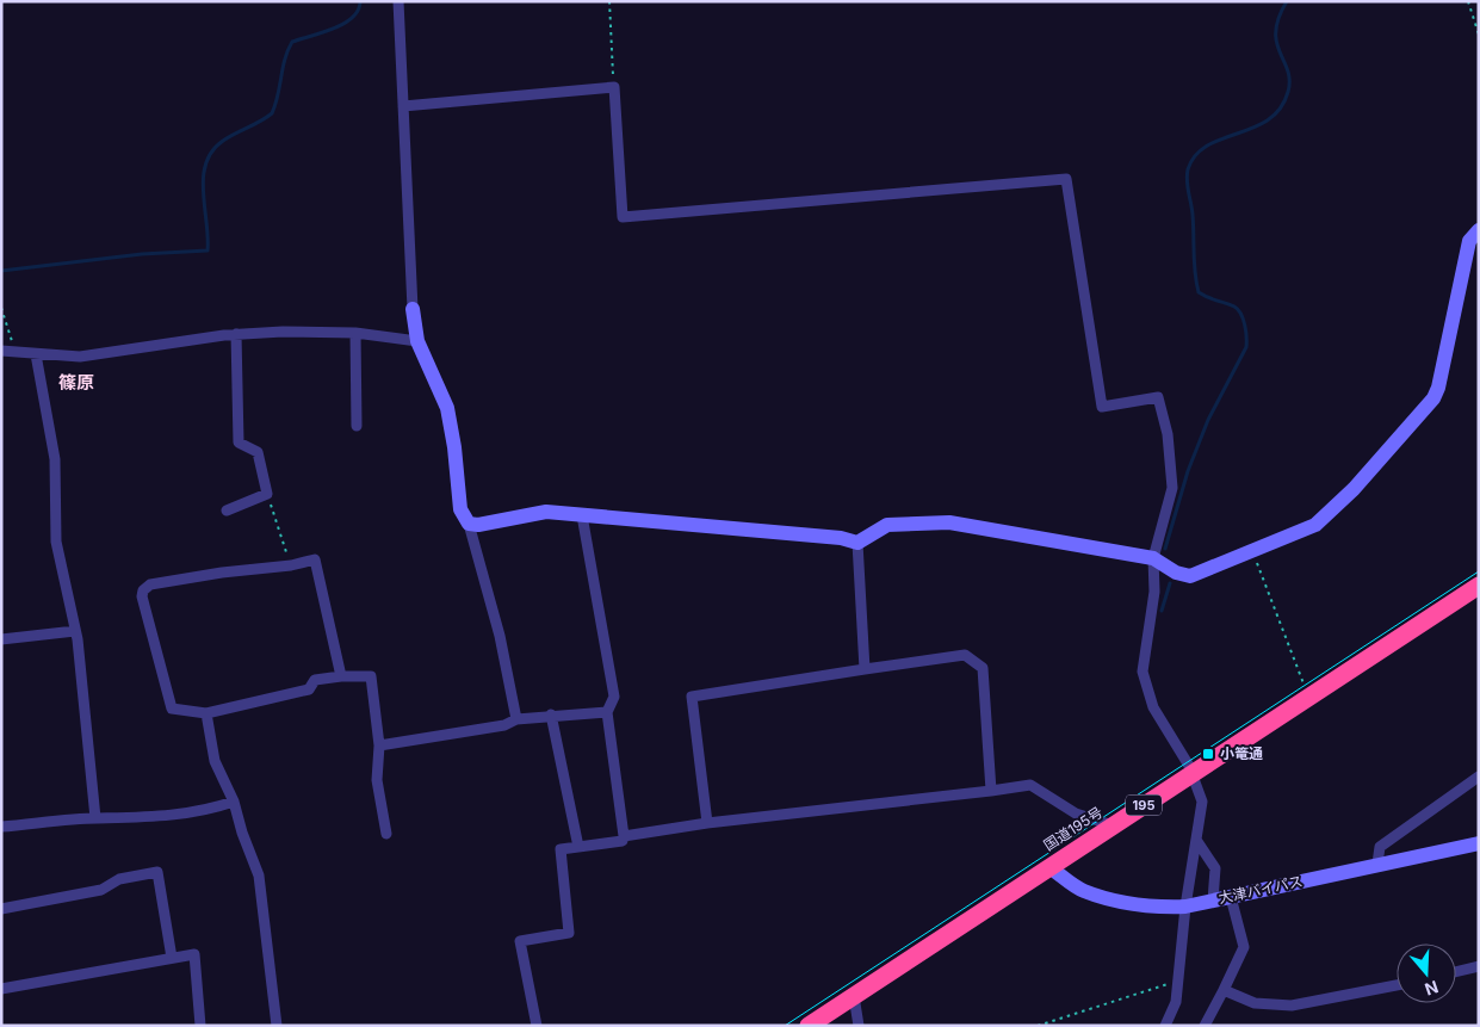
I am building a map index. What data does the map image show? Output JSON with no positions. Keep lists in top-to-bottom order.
{
  "streets": {
    "highway": ["195", "国道195号"],
    "street": ["大津バイパス"]
  },
  "crossings": [
    ["国道195号", "大津バイパス"]
  ],
  "districts": ["篠原"],
  "places": {
    "transit": ["小篭通"]
  },
  "north": "bottom"
}
